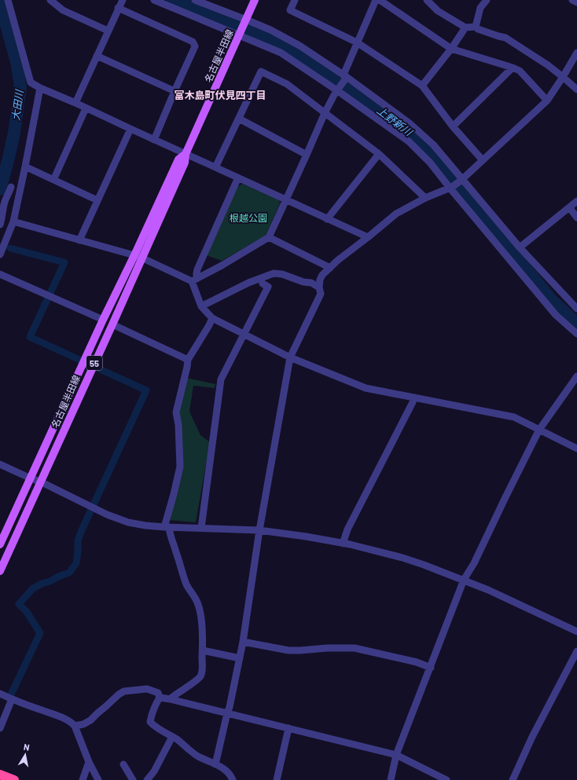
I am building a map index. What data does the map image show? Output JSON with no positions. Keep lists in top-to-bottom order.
{
  "streets": {
    "main road": ["名古屋半田線", "55"]
  },
  "districts": ["富木島町伏見四丁目"],
  "water": ["大田川", "上野新川"],
  "parks": ["根越公園"],
  "north": "top"
}
